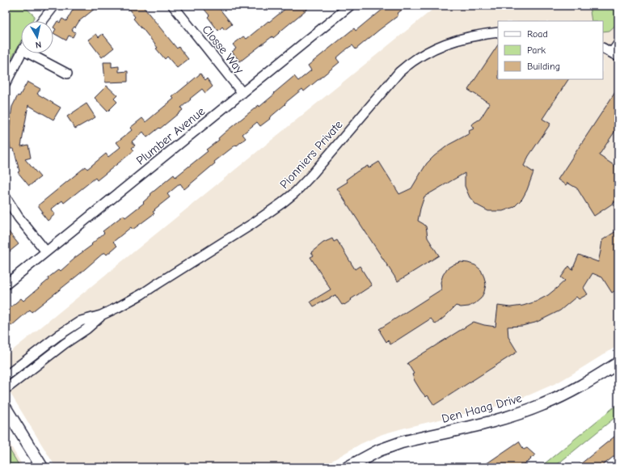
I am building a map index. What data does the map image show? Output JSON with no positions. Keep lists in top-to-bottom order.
{
  "streets": {
    "street": [
      "Closse Way",
      "Plumber Avenue",
      "Pionniers Private",
      "Den Haag Drive"
    ]
  },
  "crossings": [
    ["Closse Way", "Plumber Avenue"]
  ],
  "legend": ["Road", "Park", "Building"],
  "north": "bottom"
}
